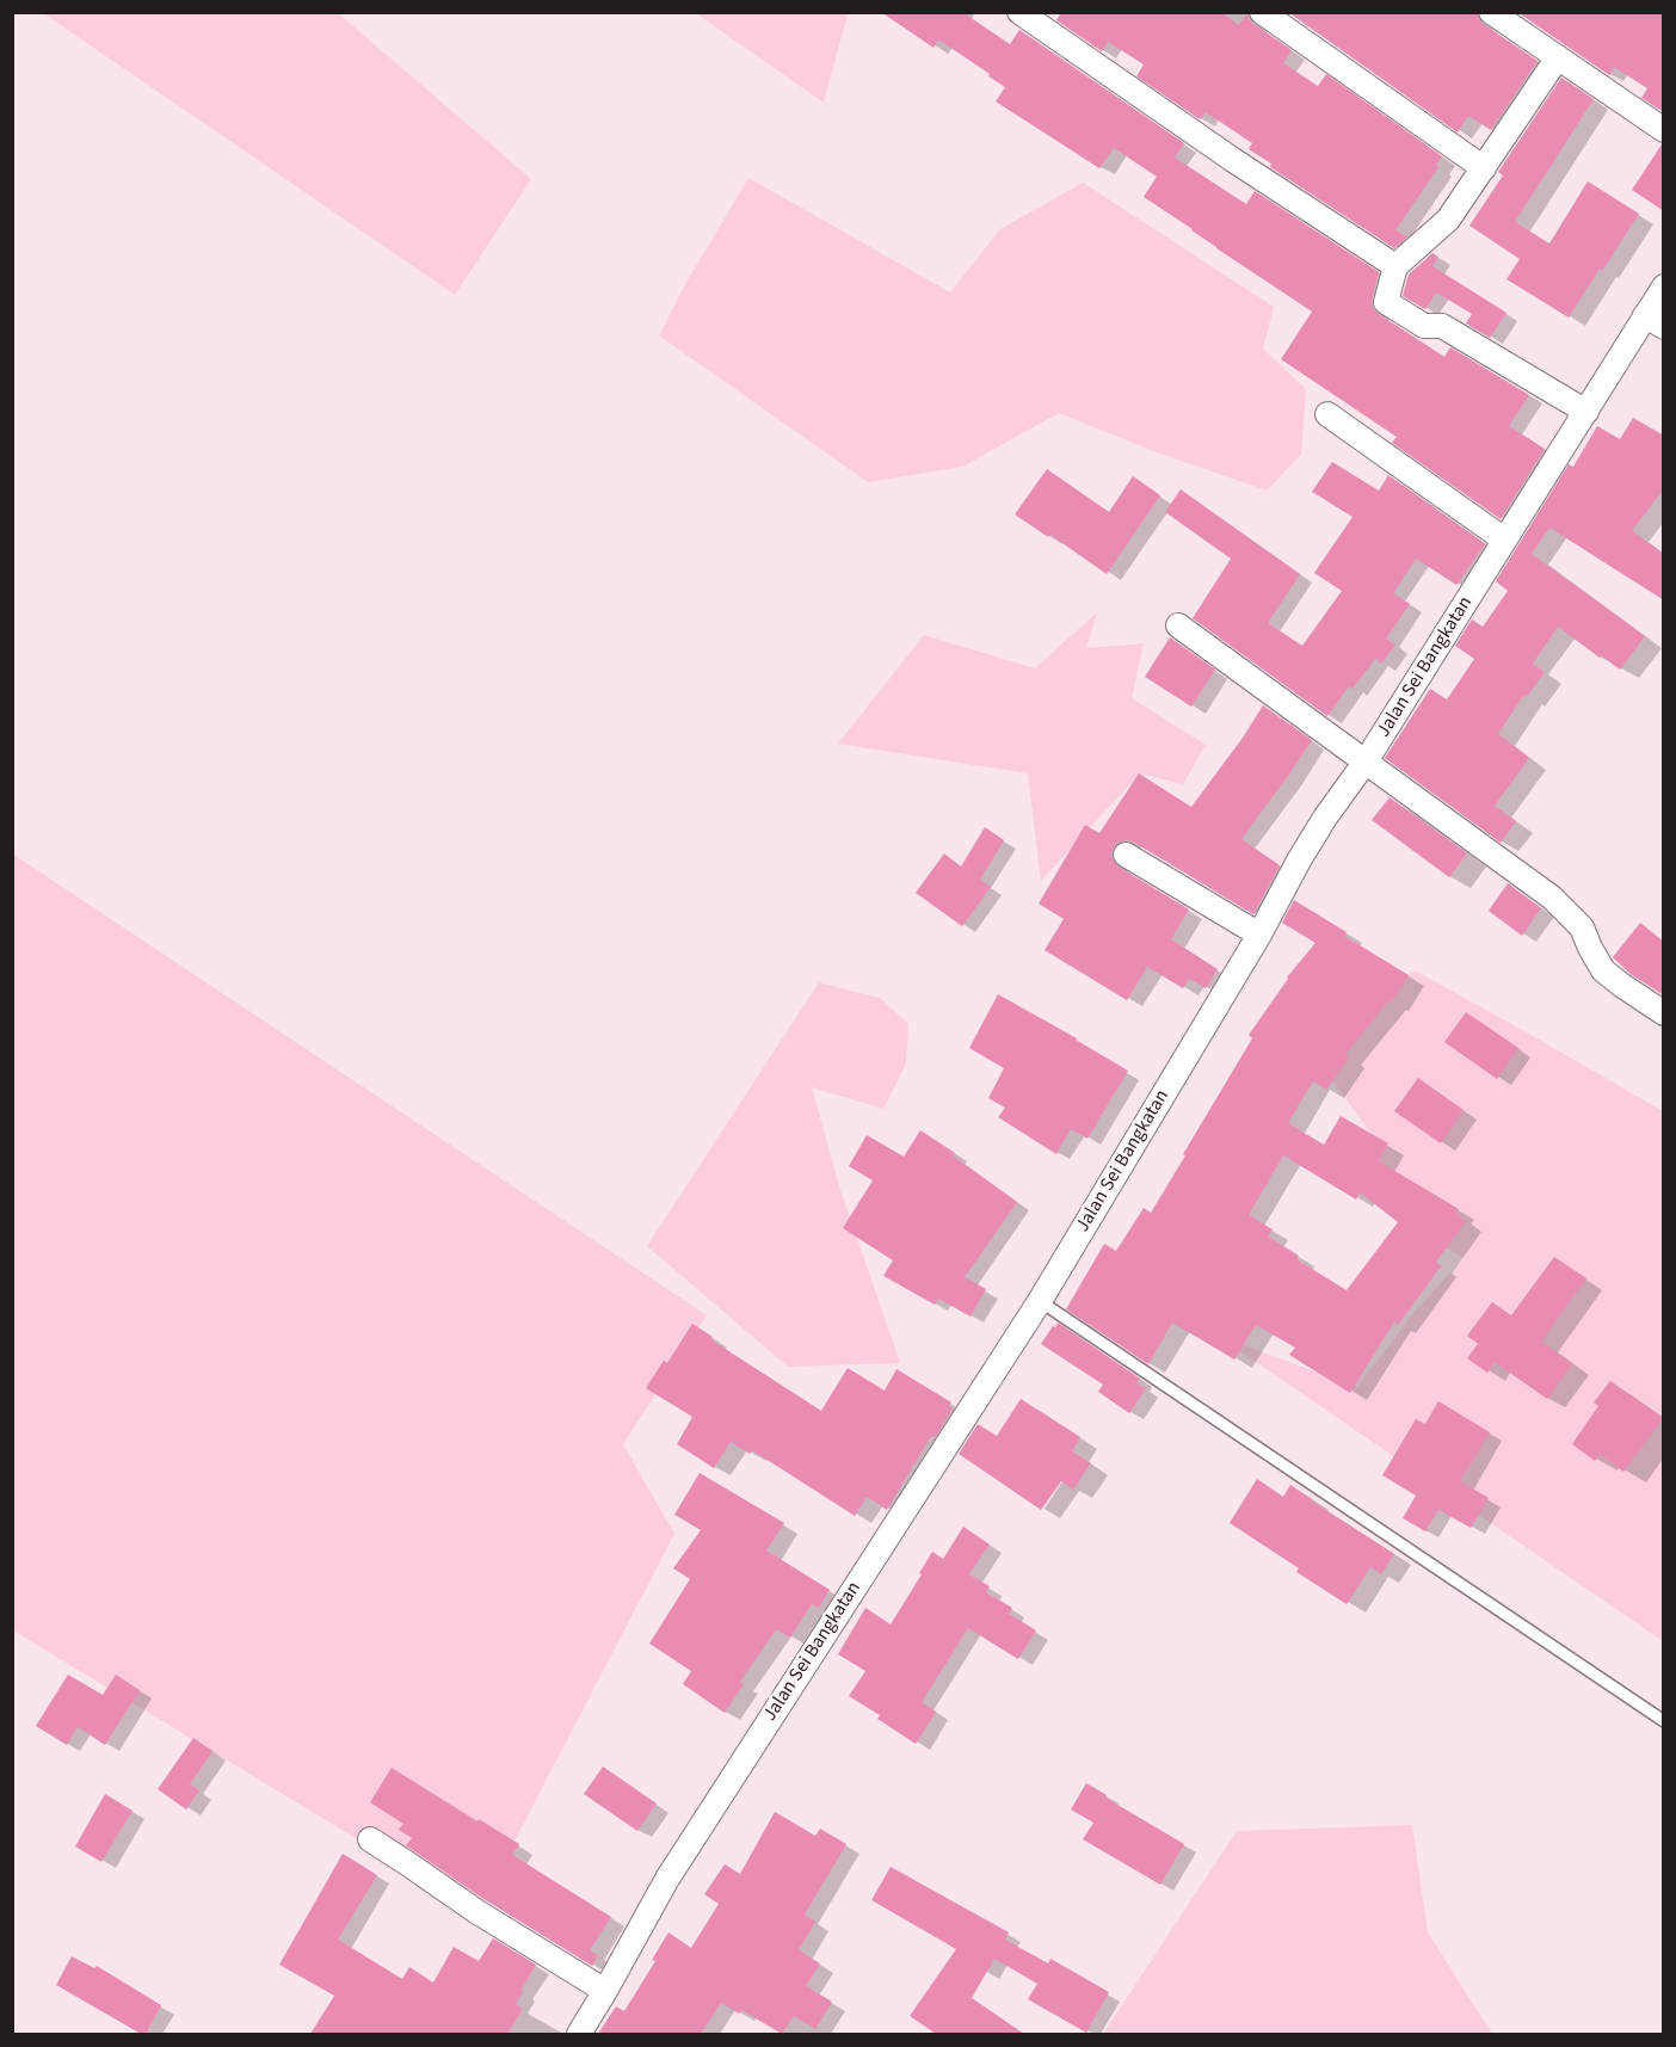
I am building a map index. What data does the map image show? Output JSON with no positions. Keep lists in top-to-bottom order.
{
  "streets": {
    "street": ["Jalan Sei Bangkatan"]
  }
}
